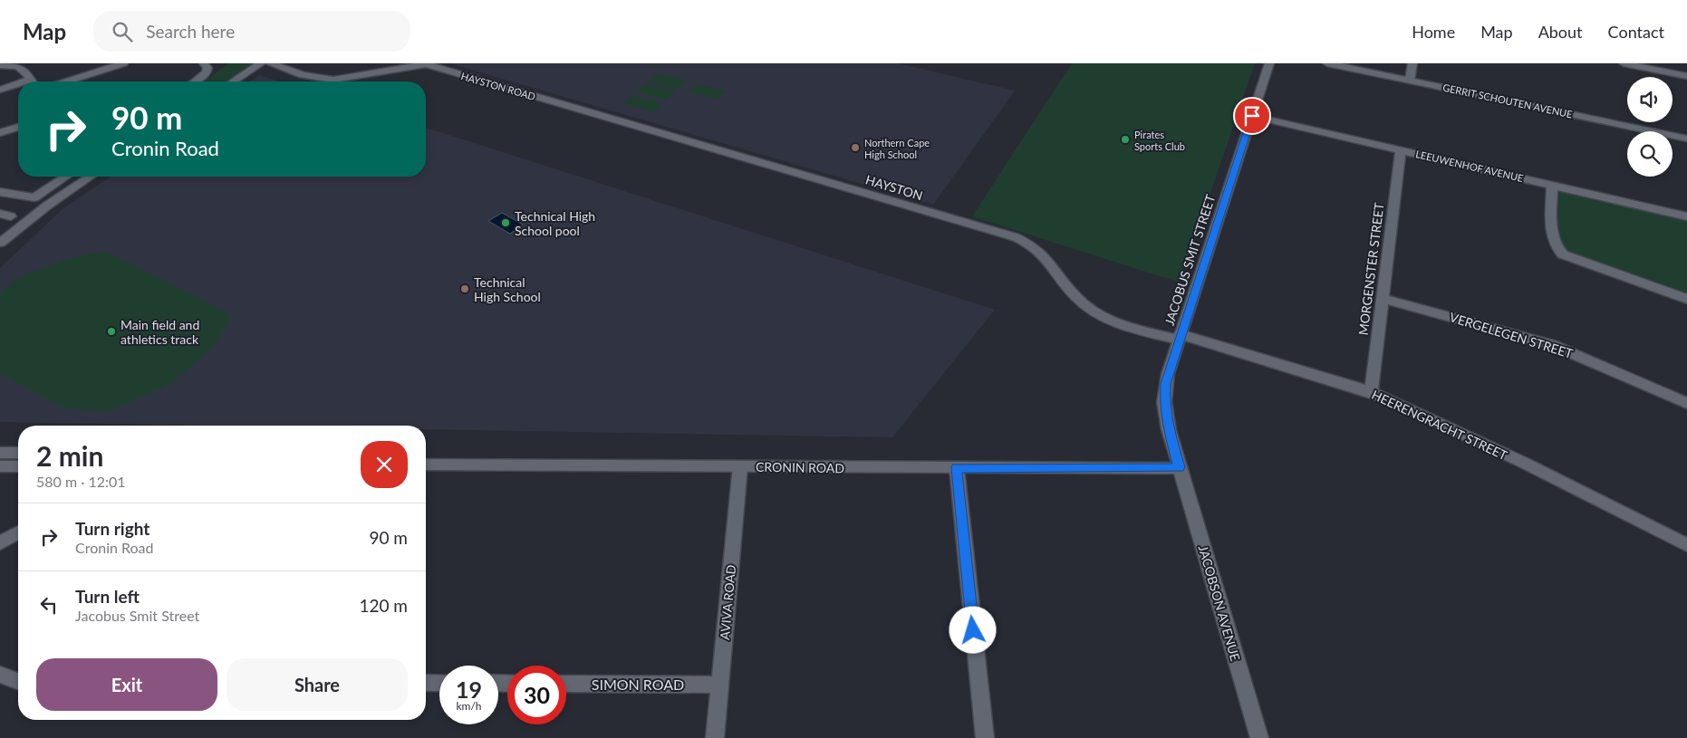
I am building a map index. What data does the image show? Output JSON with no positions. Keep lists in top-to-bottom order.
{
  "streets": {
    "street": [
      "HAYSTON ROAD",
      "GERRIT SCHOUTEN AVENUE",
      "LEEUWENHOF AVENUE",
      "HAYSTON",
      "JACOBUS SMIT STREET",
      "MORGENSTER STREET",
      "VERGELEGEN STREET",
      "HEERENGRACHT STREET",
      "CRONIN ROAD",
      "AVIVA ROAD",
      "JACOBSON AVENUE",
      "SIMON ROAD"
    ]
  },
  "crossings": [
    ["HAYSTON ROAD", "HAYSTON"],
    ["LEEUWENHOF AVENUE", "JACOBUS SMIT STREET"],
    ["LEEUWENHOF AVENUE", "MORGENSTER STREET"],
    ["HAYSTON", "JACOBUS SMIT STREET"],
    ["HAYSTON", "HEERENGRACHT STREET"],
    ["JACOBUS SMIT STREET", "HEERENGRACHT STREET"],
    ["JACOBUS SMIT STREET", "CRONIN ROAD"],
    ["JACOBUS SMIT STREET", "JACOBSON AVENUE"],
    ["MORGENSTER STREET", "VERGELEGEN STREET"],
    ["MORGENSTER STREET", "HEERENGRACHT STREET"],
    ["CRONIN ROAD", "AVIVA ROAD"],
    ["CRONIN ROAD", "JACOBSON AVENUE"],
    ["AVIVA ROAD", "SIMON ROAD"]
  ],
  "places": [
    "Pirates Sports Club",
    "Northern Cape High School",
    "Technical High School pool",
    "Technical High School",
    "Main field and athletics track"
  ],
  "page": {
    "header": "Map",
    "search": "Search here",
    "nav": [
      "Home",
      "Map",
      "About",
      "Contact"
    ],
    "turn": ["90 m", "Cronin Road"],
    "heading": ["2 min", "580 m · 12:01"],
    "list": [
      {
        "name": "Turn right",
        "note": "Cronin Road",
        "value": "90 m"
      },
      {
        "name": "Turn left",
        "note": "Jacobus Smit Street",
        "value": "120 m"
      }
    ],
    "buttons": ["Exit", "Share"],
    "speed": "19 km/h",
    "limit": "30"
  }
}
